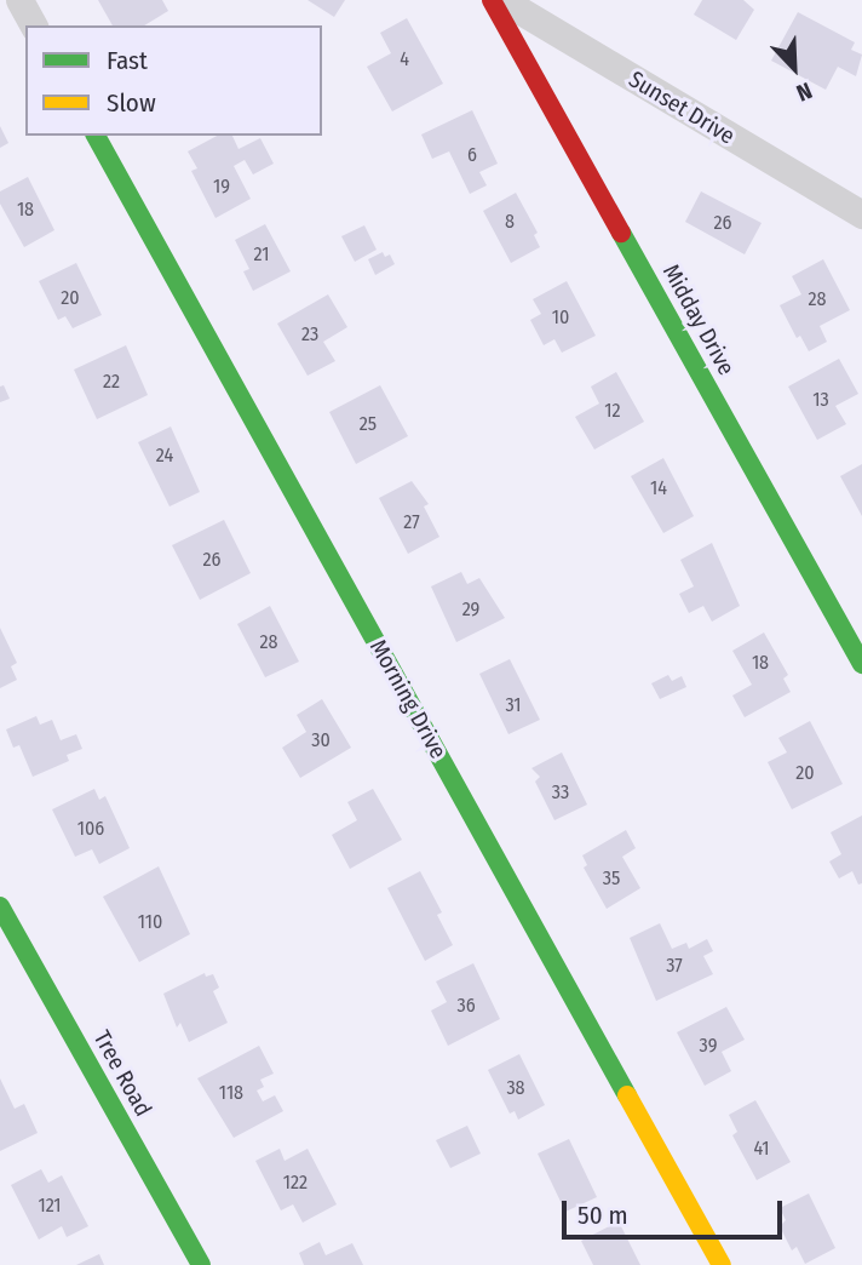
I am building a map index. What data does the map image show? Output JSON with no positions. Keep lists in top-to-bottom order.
{
  "streets": {
    "street": [
      "Sunset Drive",
      "Midday Drive",
      "Morning Drive",
      "Tree Road"
    ]
  },
  "house_numbers": [
    "4",
    "6",
    "19",
    "18",
    "8",
    "26",
    "21",
    "20",
    "28",
    "10",
    "23",
    "22",
    "13",
    "12",
    "25",
    "24",
    "14",
    "27",
    "26",
    "29",
    "28",
    "18",
    "31",
    "30",
    "20",
    "33",
    "106",
    "35",
    "110",
    "37",
    "36",
    "39",
    "38",
    "118",
    "41",
    "122",
    "121"
  ],
  "legend": ["Fast", "Slow"],
  "scale_bar": "50 m",
  "north": "bottom right"
}
